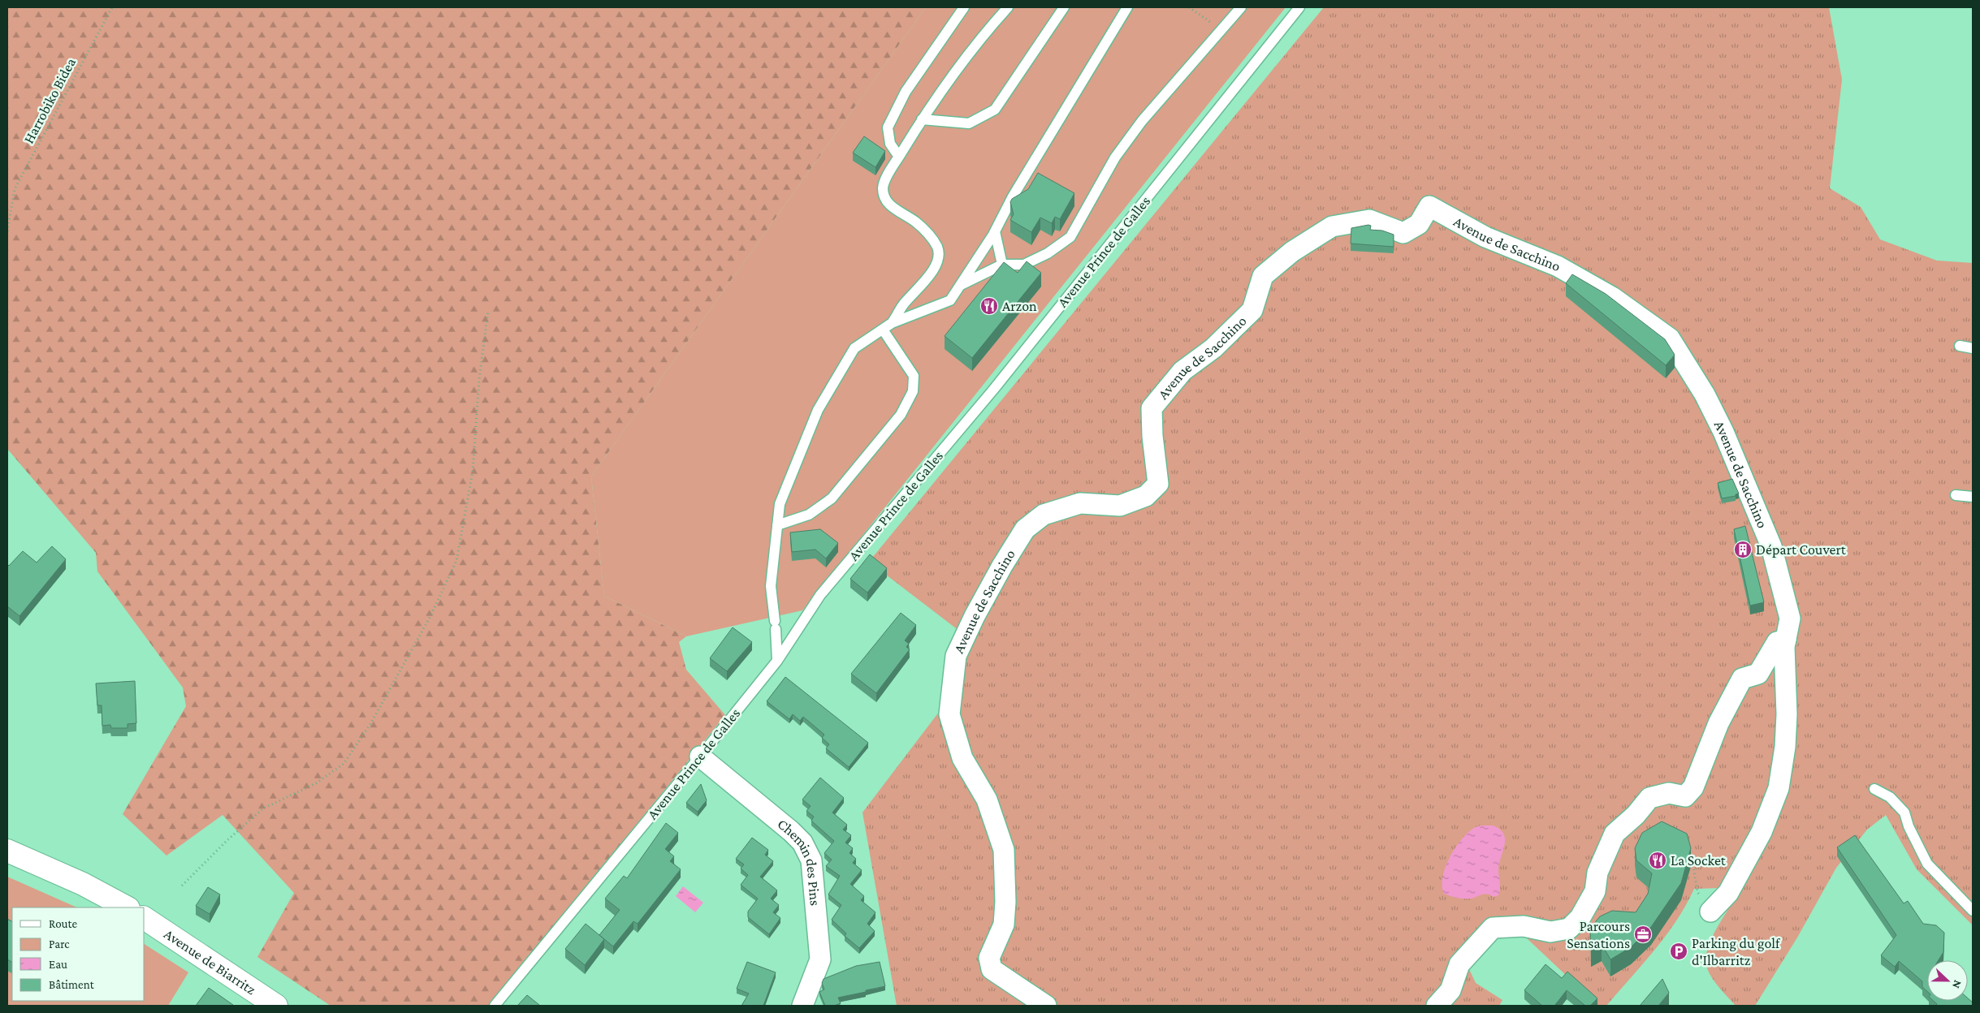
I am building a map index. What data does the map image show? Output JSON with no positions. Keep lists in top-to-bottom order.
{
  "streets": {
    "main road": ["Avenue de Biarritz"],
    "street": ["Avenue de Sacchino", "Chemin des Pins"],
    "lane": ["Avenue Prince de Galles"],
    "path": ["Harrobiko Bidea"]
  },
  "crossings": [
    ["Avenue Prince de Galles", "Chemin des Pins"]
  ],
  "places": {
    "restaurant": ["Arzon", "La Socket"],
    "building": ["Départ Couvert"],
    "office": ["Parcours Sensations"],
    "parking": ["Parking du golf d'Ilbarritz"]
  },
  "legend": [
    "Route",
    "Parc",
    "Eau",
    "Bâtiment"
  ],
  "north": "right"
}
